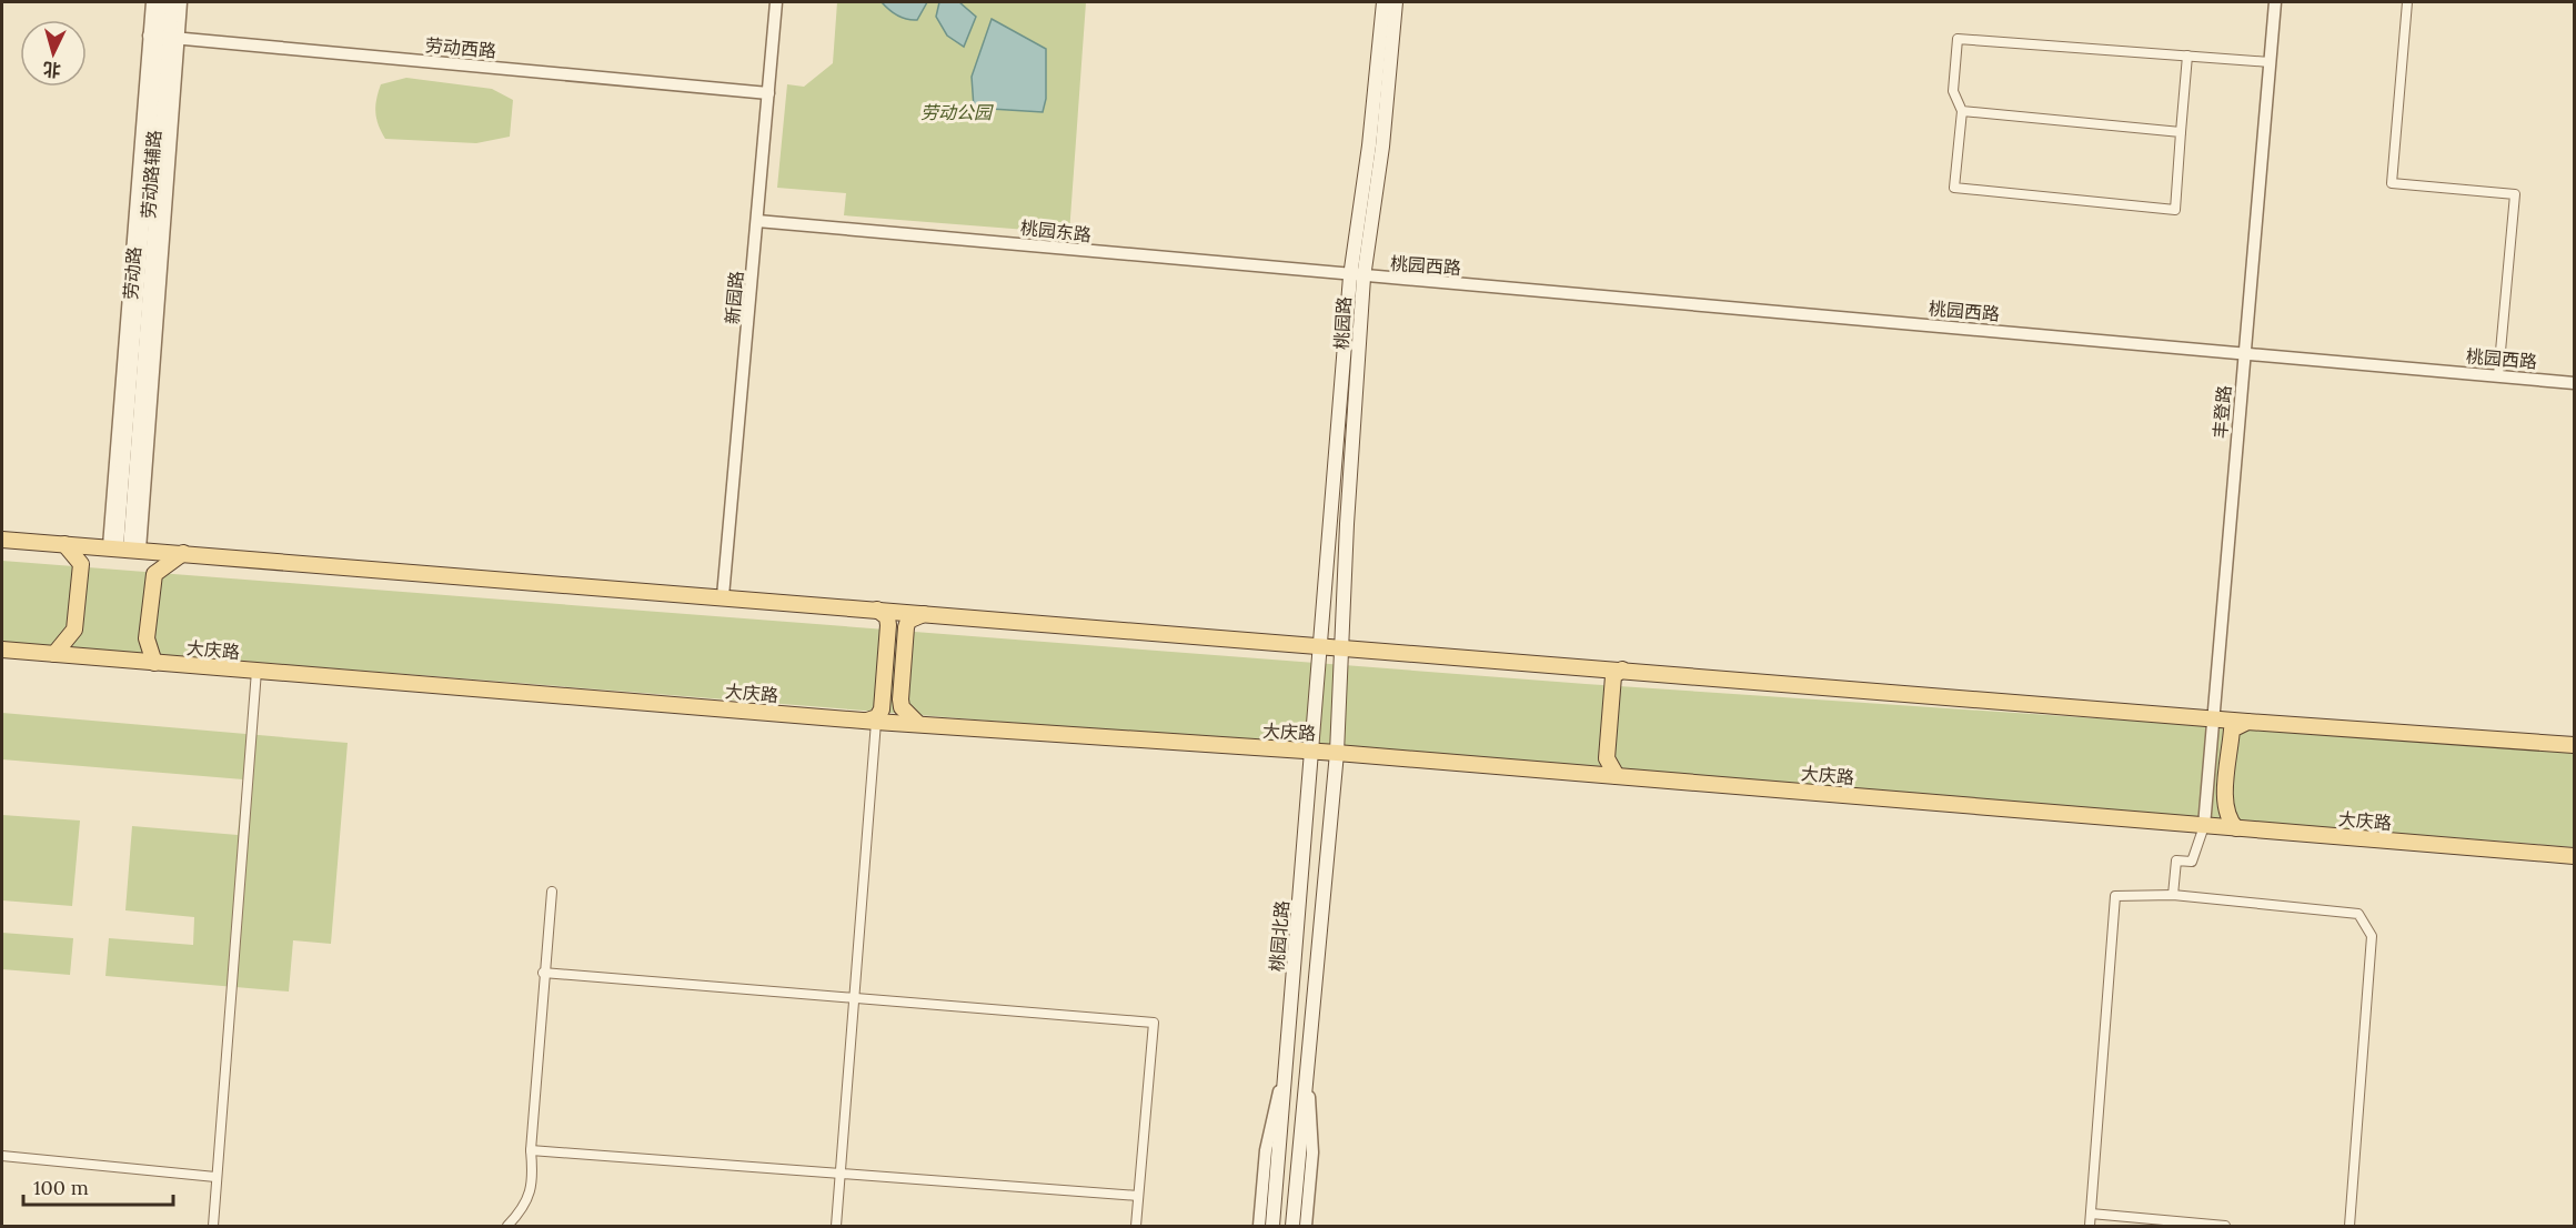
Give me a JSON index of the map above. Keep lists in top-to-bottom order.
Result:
{
  "streets": {
    "main road": [
      "劳动路",
      "桃园路",
      "大庆路",
      "桃园北路"
    ],
    "street": [
      "劳动西路",
      "劳动路辅路",
      "桃园东路",
      "桃园西路",
      "新园路",
      "丰登路"
    ]
  },
  "crossings": [
    ["劳动西路", "劳动路辅路"],
    ["劳动西路", "劳动路"],
    ["劳动西路", "新园路"],
    ["劳动路辅路", "劳动路"],
    ["桃园东路", "桃园西路"],
    ["桃园东路", "新园路"],
    ["桃园东路", "桃园路"],
    ["桃园西路", "桃园路"],
    ["桃园西路", "丰登路"],
    ["桃园路", "桃园北路"],
    ["大庆路", "桃园北路"]
  ],
  "parks": ["劳动公园"],
  "scale_bar": "100 m",
  "north": "bottom"
}
